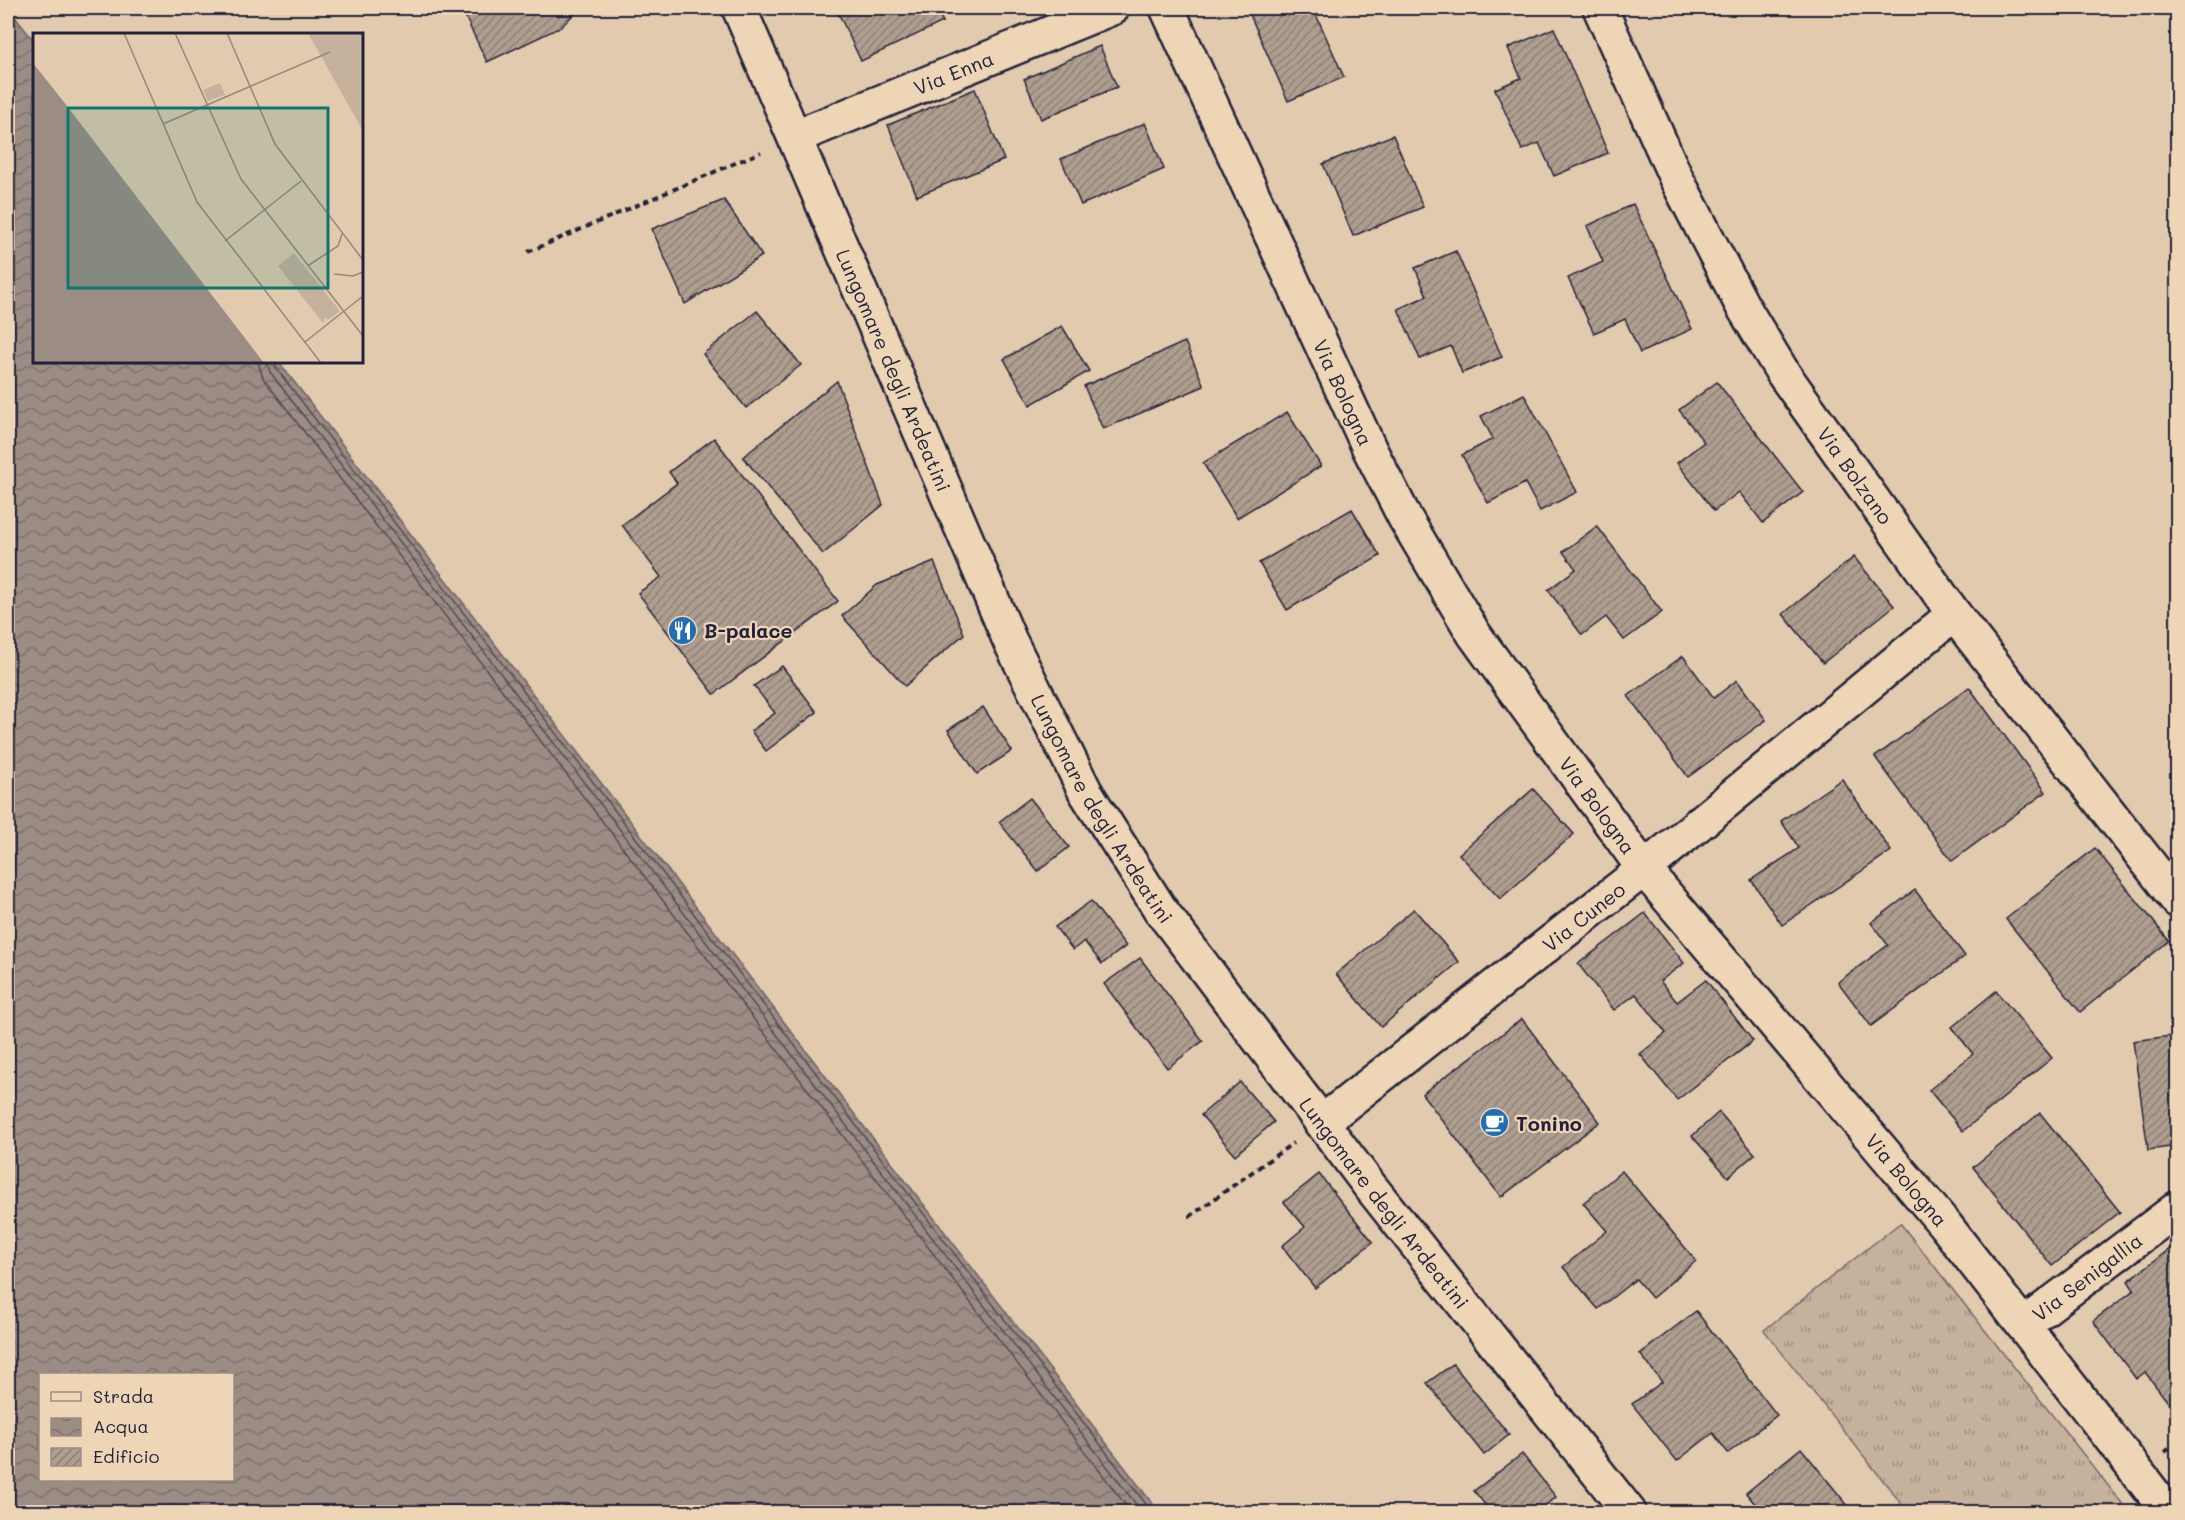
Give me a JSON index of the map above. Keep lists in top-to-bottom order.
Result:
{
  "streets": {
    "street": [
      "Via Enna",
      "Lungomare degli Ardeatini",
      "Via Bologna",
      "Via Bolzano",
      "Via Cuneo",
      "Via Senigallia"
    ]
  },
  "crossings": [
    ["Via Enna", "Lungomare degli Ardeatini"],
    ["Lungomare degli Ardeatini", "Via Cuneo"],
    ["Via Bologna", "Via Cuneo"],
    ["Via Bologna", "Via Senigallia"],
    ["Via Bolzano", "Via Cuneo"]
  ],
  "places": {
    "restaurant": ["B-palace"],
    "cafe": ["Tonino"]
  },
  "legend": ["Strada", "Acqua", "Edificio"]
}
